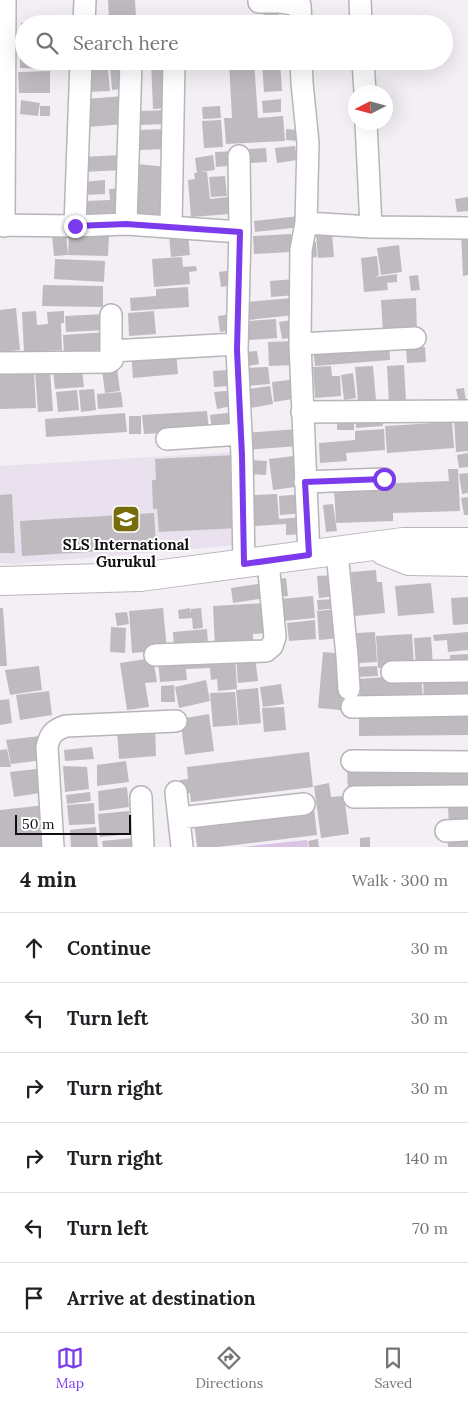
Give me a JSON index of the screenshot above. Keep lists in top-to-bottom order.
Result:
{
  "places": {
    "school or university": ["SLS International Gurukul"]
  },
  "scale_bar": "50 m",
  "north": "left",
  "page": {
    "search": "Search here",
    "scale": "50 m",
    "heading": ["4 min", "Walk · 300 m"],
    "list": [
      ["Continue", "30 m"],
      ["Turn left", "30 m"],
      ["Turn right", "30 m"],
      ["Turn right", "140 m"],
      ["Turn left", "70 m"],
      "Arrive at destination"
    ],
    "nav": ["Map", "Directions", "Saved"]
  }
}
